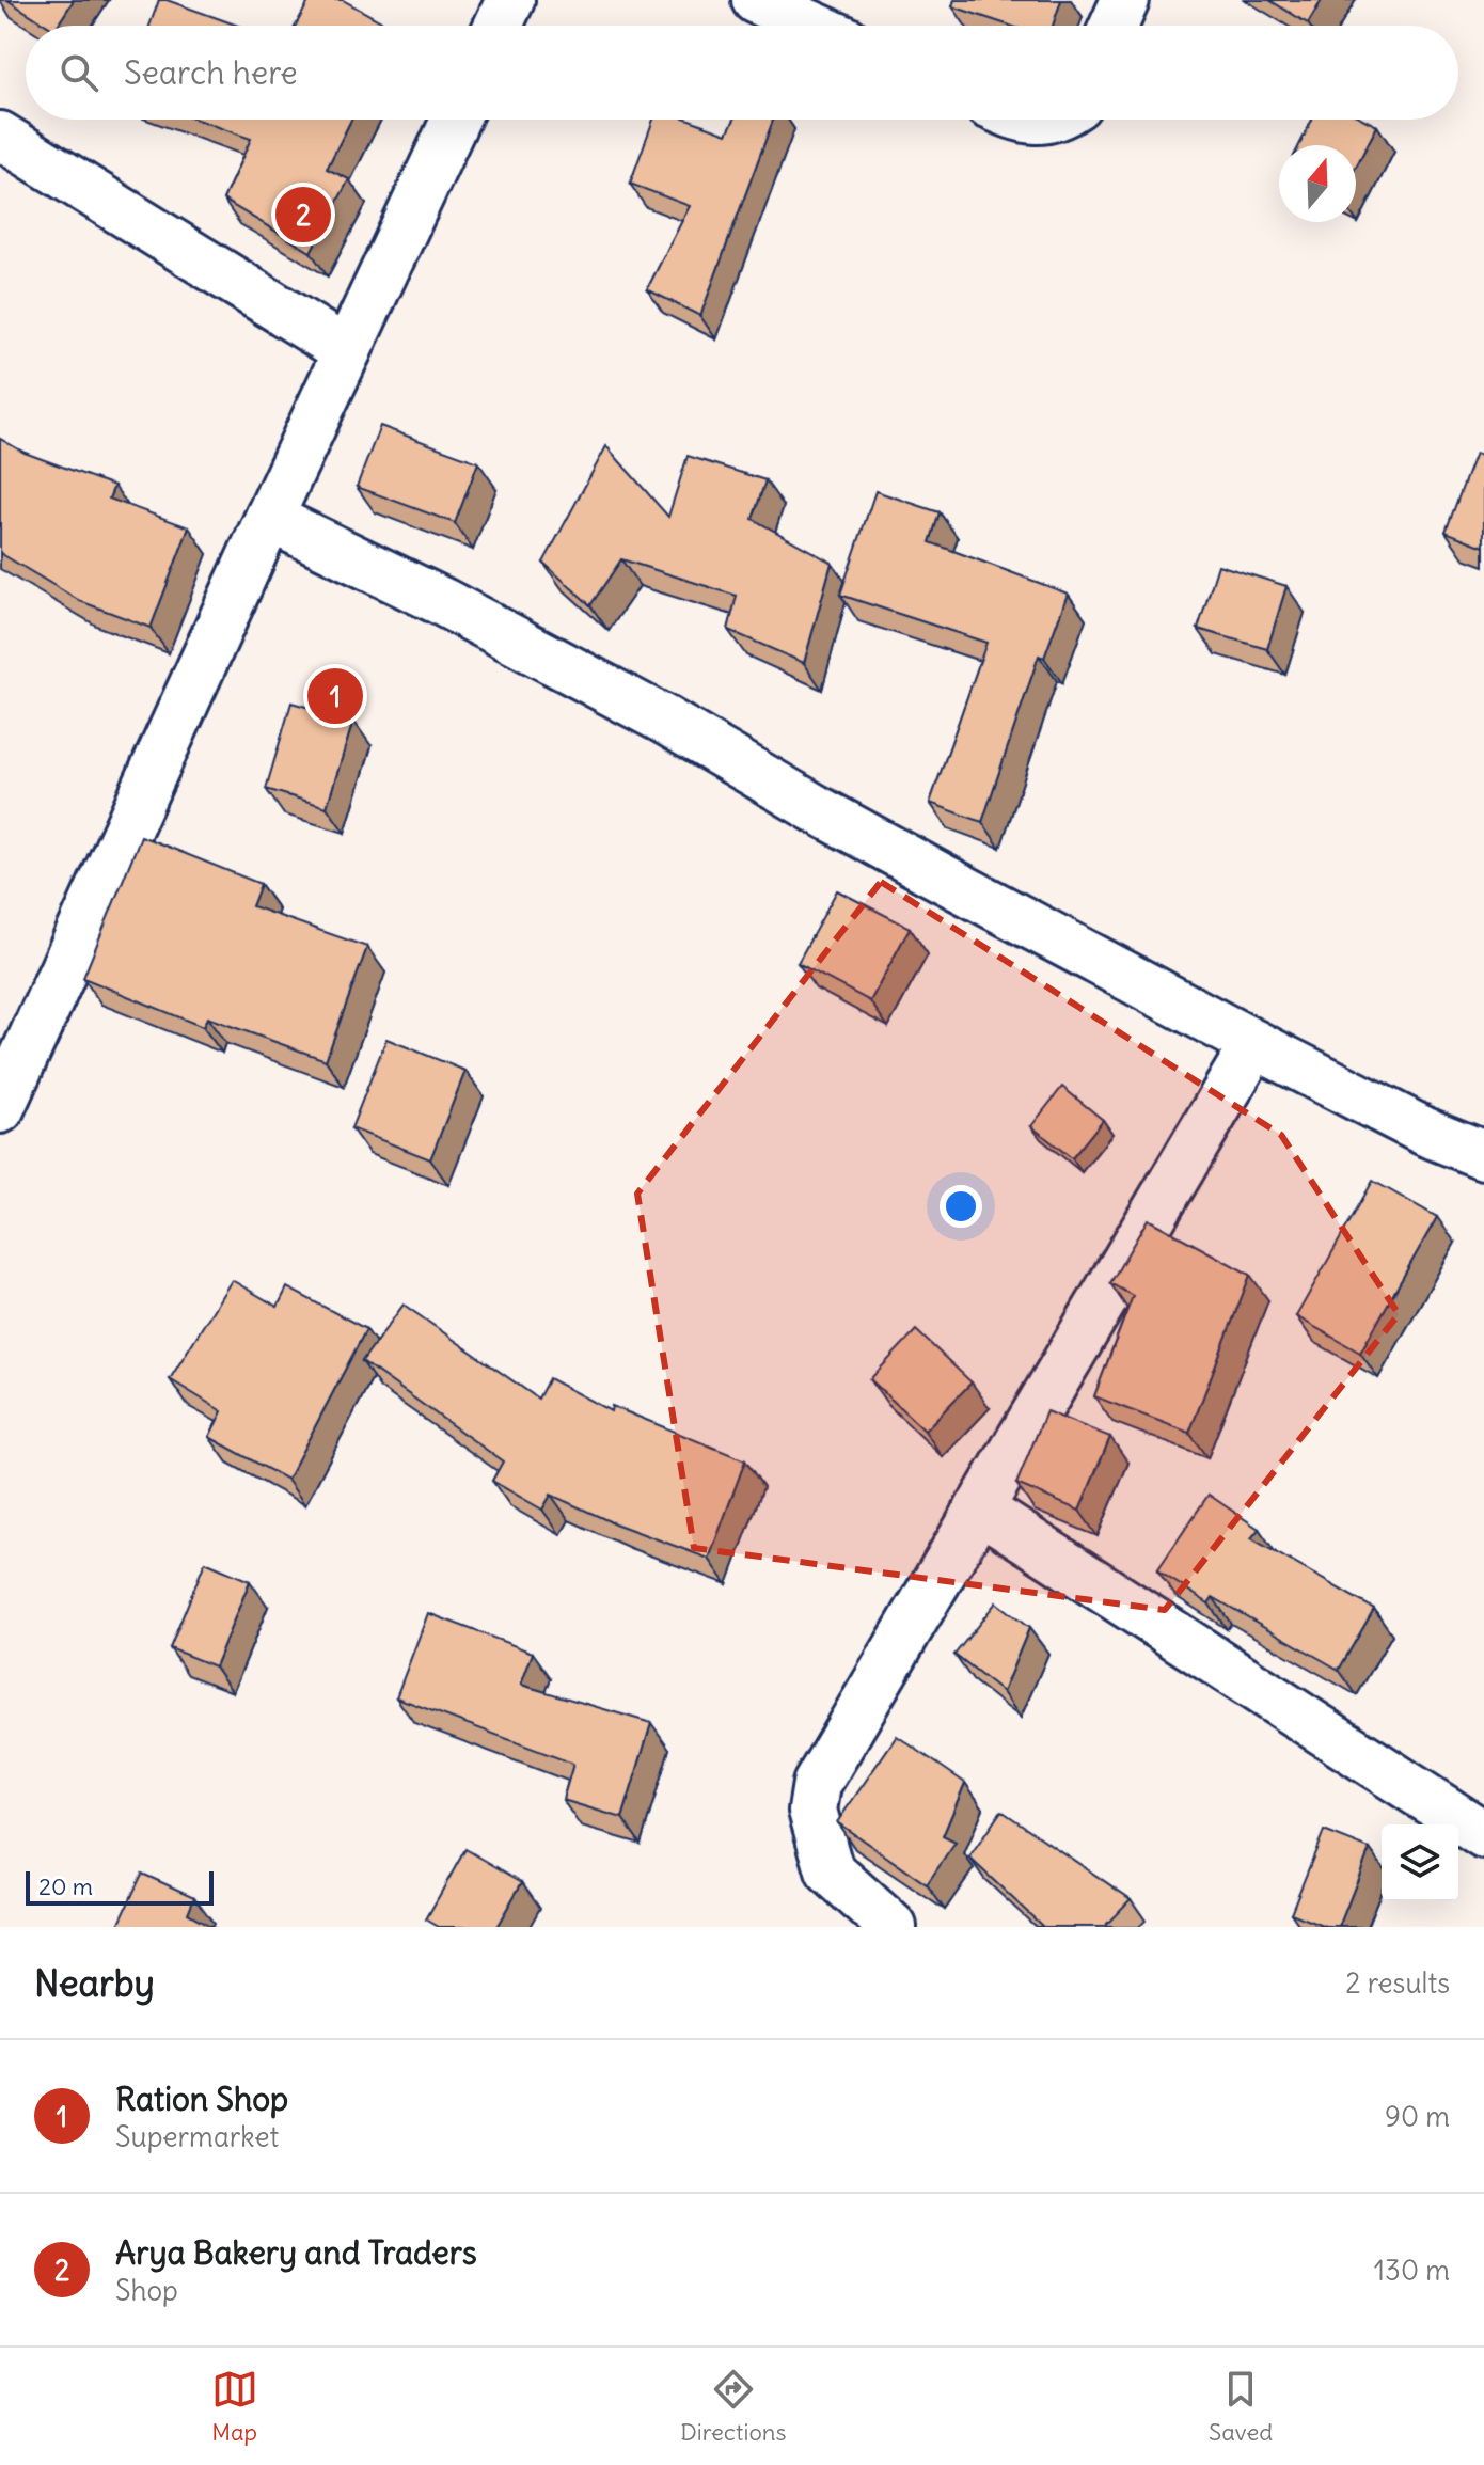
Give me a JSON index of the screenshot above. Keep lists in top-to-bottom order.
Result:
{
  "scale_bar": "20 m",
  "north": "top",
  "page": {
    "search": "Search here",
    "pins": ["2", "1"],
    "scale": "20 m",
    "heading": ["Nearby", "2 results"],
    "list": [
      {
        "mark": "1",
        "name": "Ration Shop",
        "note": "Supermarket",
        "value": "90 m"
      },
      {
        "mark": "2",
        "name": "Arya Bakery and Traders",
        "note": "Shop",
        "value": "130 m"
      }
    ],
    "nav": ["Map", "Directions", "Saved"]
  }
}
